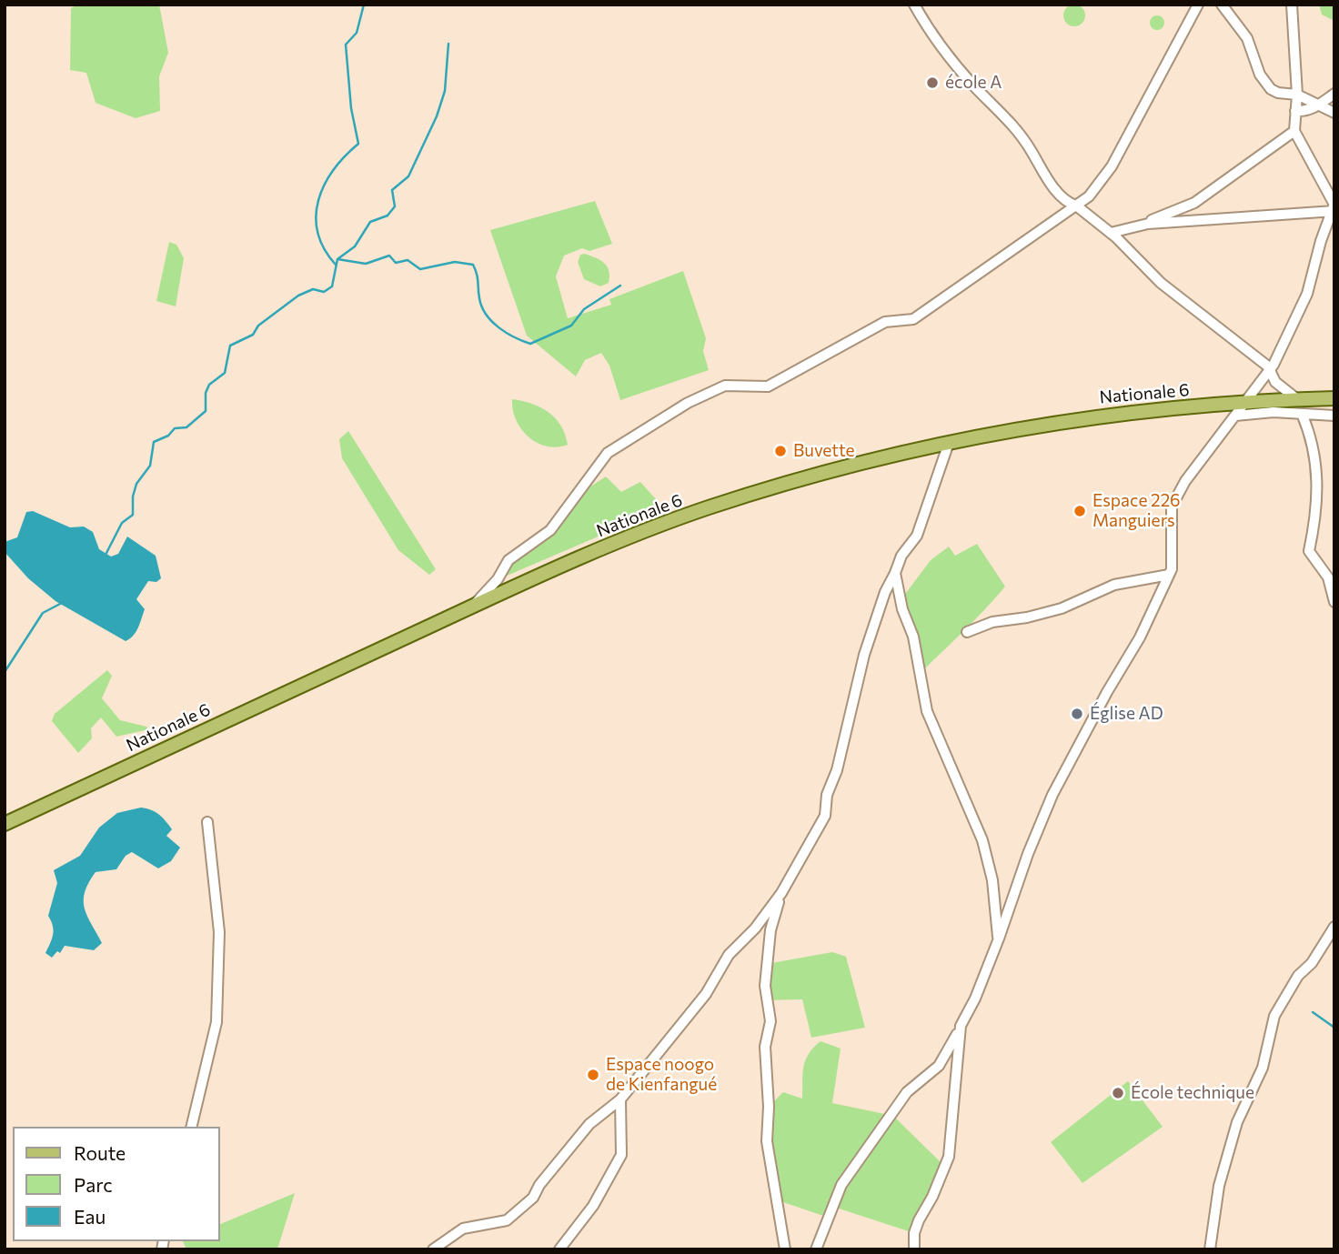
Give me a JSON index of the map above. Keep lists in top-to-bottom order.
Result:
{
  "streets": {
    "main road": ["Nationale 6"]
  },
  "places": [
    "école A",
    "Buvette",
    "Espace 226 Manguiers",
    "Église AD",
    "Espace noogo de Kienfangué",
    "École technique"
  ],
  "legend": ["Route", "Parc", "Eau"]
}
